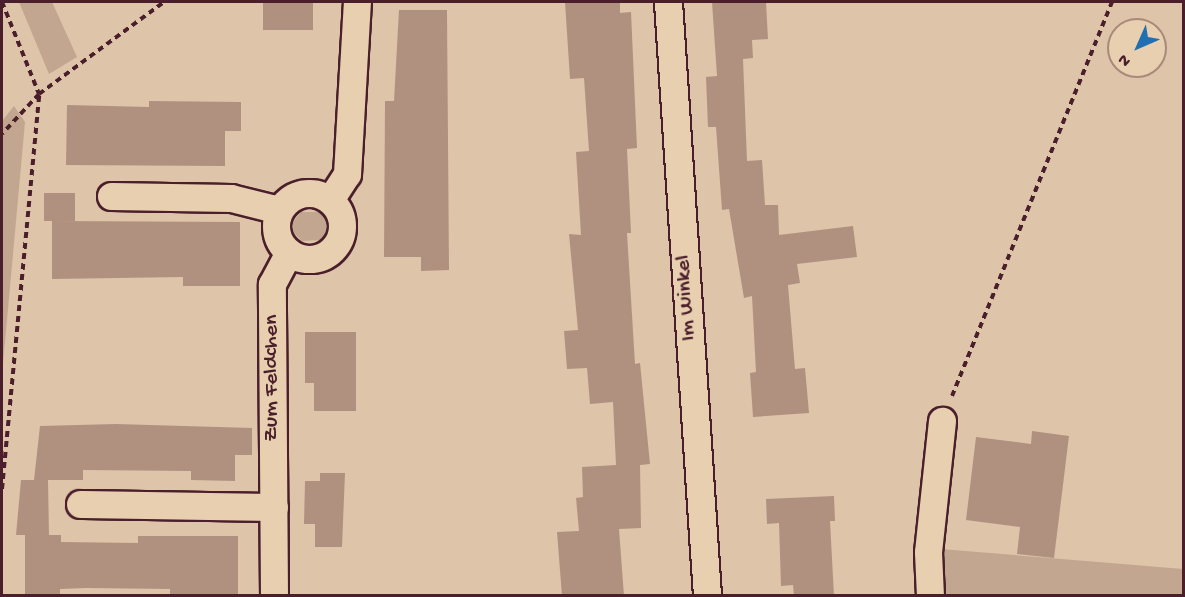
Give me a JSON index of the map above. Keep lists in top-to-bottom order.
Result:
{
  "streets": {
    "street": ["Im Winkel", "Zum Feldchen"]
  },
  "north": "bottom left"
}
